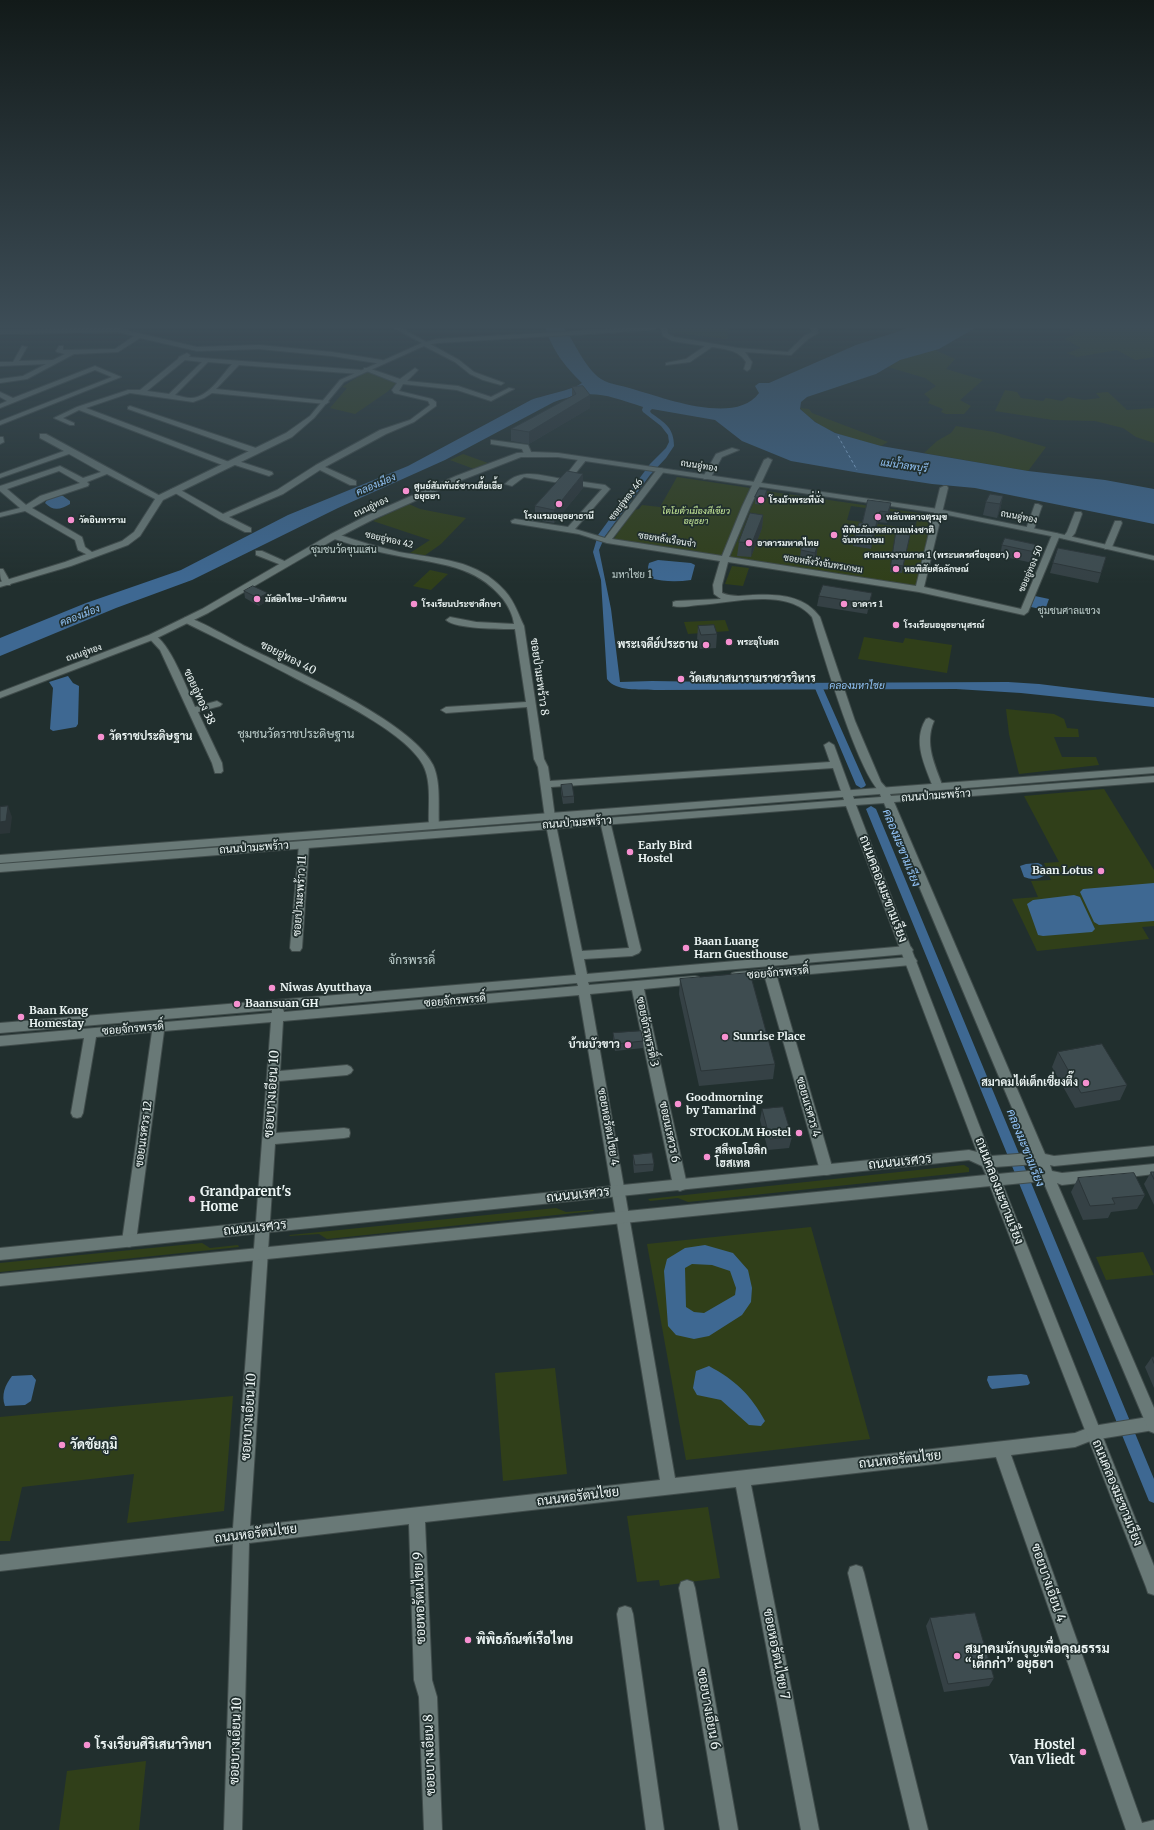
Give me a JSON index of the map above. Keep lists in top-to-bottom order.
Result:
{
  "streets": {
    "street": [
      "ถนนอู่ทอง",
      "ซอยอู่ทอง 46",
      "ซอยอู่ทอง 42",
      "ซอยหลังเรือนจำ",
      "ซอยหลังวังจันทรเกษม",
      "ซอยอู่ทอง 50",
      "ซอยอู่ทอง 40",
      "ซอยป่ามะพร้าว 8",
      "ซอยอู่ทอง 38",
      "ถนนป่ามะพร้าว",
      "ถนนคลองมะขามเรียง",
      "ซอยป่ามะพร้าว 11",
      "ซอยจักรพรรดิ์",
      "ซอยจักรพรรดิ์ 3",
      "ซอยบางเอียน 10",
      "ซอยนเรศวร 4",
      "ซอยหอรัตนไชย 4",
      "ซอยนเรศวร 6",
      "ซอยนเรศวร 12",
      "ถนนนเรศวร",
      "ถนนหอรัตนไชย",
      "ซอยบางเอียน 4",
      "ซอยหอรัตนไชย 9",
      "ซอยหอรัตนไชย 7",
      "ซอยบางเอียน 6",
      "ซอยบางเอียน 8"
    ]
  },
  "crossings": [
    ["ถนนอู่ทอง", "ซอยอู่ทอง 46"],
    ["ถนนอู่ทอง", "ซอยอู่ทอง 42"],
    ["ถนนอู่ทอง", "ซอยอู่ทอง 50"],
    ["ถนนอู่ทอง", "ซอยอู่ทอง 40"],
    ["ถนนอู่ทอง", "ซอยอู่ทอง 38"],
    ["ซอยอู่ทอง 46", "ซอยหลังเรือนจำ"],
    ["ซอยอู่ทอง 42", "ซอยป่ามะพร้าว 8"],
    ["ซอยหลังเรือนจำ", "ซอยหลังวังจันทรเกษม"],
    ["ซอยหลังวังจันทรเกษม", "ซอยอู่ทอง 50"],
    ["ซอยอู่ทอง 40", "ถนนป่ามะพร้าว"],
    ["ซอยป่ามะพร้าว 8", "ถนนป่ามะพร้าว"],
    ["ซอยป่ามะพร้าว 8", "ซอยหอรัตนไชย 4"],
    ["ถนนป่ามะพร้าว", "ถนนคลองมะขามเรียง"],
    ["ถนนป่ามะพร้าว", "ซอยป่ามะพร้าว 11"],
    ["ถนนป่ามะพร้าว", "ซอยหอรัตนไชย 4"],
    ["ถนนคลองมะขามเรียง", "ซอยจักรพรรดิ์"],
    ["ถนนคลองมะขามเรียง", "ถนนนเรศวร"],
    ["ถนนคลองมะขามเรียง", "ถนนหอรัตนไชย"],
    ["ซอยจักรพรรดิ์", "ซอยจักรพรรดิ์ 3"],
    ["ซอยจักรพรรดิ์", "ซอยบางเอียน 10"],
    ["ซอยจักรพรรดิ์", "ซอยนเรศวร 4"],
    ["ซอยจักรพรรดิ์", "ซอยหอรัตนไชย 4"],
    ["ซอยจักรพรรดิ์", "ซอยนเรศวร 12"],
    ["ซอยจักรพรรดิ์ 3", "ซอยนเรศวร 6"],
    ["ซอยบางเอียน 10", "ถนนนเรศวร"],
    ["ซอยบางเอียน 10", "ถนนหอรัตนไชย"],
    ["ซอยนเรศวร 4", "ถนนนเรศวร"],
    ["ซอยหอรัตนไชย 4", "ถนนนเรศวร"],
    ["ซอยหอรัตนไชย 4", "ถนนหอรัตนไชย"],
    ["ซอยนเรศวร 6", "ถนนนเรศวร"],
    ["ซอยนเรศวร 12", "ถนนนเรศวร"],
    ["ถนนหอรัตนไชย", "ซอยบางเอียน 4"],
    ["ถนนหอรัตนไชย", "ซอยหอรัตนไชย 9"],
    ["ถนนหอรัตนไชย", "ซอยหอรัตนไชย 7"],
    ["ซอยหอรัตนไชย 9", "ซอยบางเอียน 8"]
  ],
  "districts": [
    "ชุมชนวัดขุนแสน",
    "มหาไชย 1",
    "ชุมชนศาลแขวง",
    "ชุมชนวัดราชประดิษฐาน",
    "จักรพรรดิ์"
  ],
  "water": [
    "แม่น้ำลพบุรี",
    "คลองเมือง",
    "คลองมหาไชย",
    "คลองมะขามเรียง"
  ],
  "parks": ["โตโยต้าเมืองสีเขียว อยุธยา"],
  "places": [
    "ศูนย์สัมพันธ์ชาวเตี้ยเอี้ย อยุธยา",
    "โรงม้าพระที่นั่ง",
    "โรงแรมอยุธยาธานี",
    "พลับพลาจตุรมุข",
    "วัดอินทาราม",
    "พิพิธภัณฑสถานแห่งชาติ จันทรเกษม",
    "อาคารมหาดไทย",
    "ศาลแรงงานภาค 1 (พระนครศรีอยุธยา)",
    "หอพิสัยศัลลักษณ์",
    "มัสยิดไทย–ปากิสตาน",
    "โรงเรียนประชาศึกษา",
    "อาคาร 1",
    "โรงเรียนอยุธยานุสรณ์",
    "พระอุโบสถ",
    "พระเจดีย์ประธาน",
    "วัดเสนาสนารามราชวรวิหาร",
    "วัดราชประดิษฐาน",
    "Early Bird Hostel",
    "Baan Lotus",
    "Baan Luang Harn Guesthouse",
    "Niwas Ayutthaya",
    "Baansuan GH",
    "Baan Kong Homestay",
    "Sunrise Place",
    "บ้านบัวขาว",
    "สมาคมไต่เต็กเซี่ยงตึ๊ง",
    "Goodmorning by Tamarind",
    "STOCKOLM Hostel",
    "สลีพอโฮลิก โฮสเทล",
    "Grandparent's Home",
    "วัดชัยภูมิ",
    "พิพิธภัณฑ์เรือไทย",
    "สมาคมนักบุญเพื่อคุณธรรม “เต็กก่า” อยุธยา",
    "โรงเรียนศิริเสนาวิทยา",
    "Hostel Van Vliedt"
  ]
}
